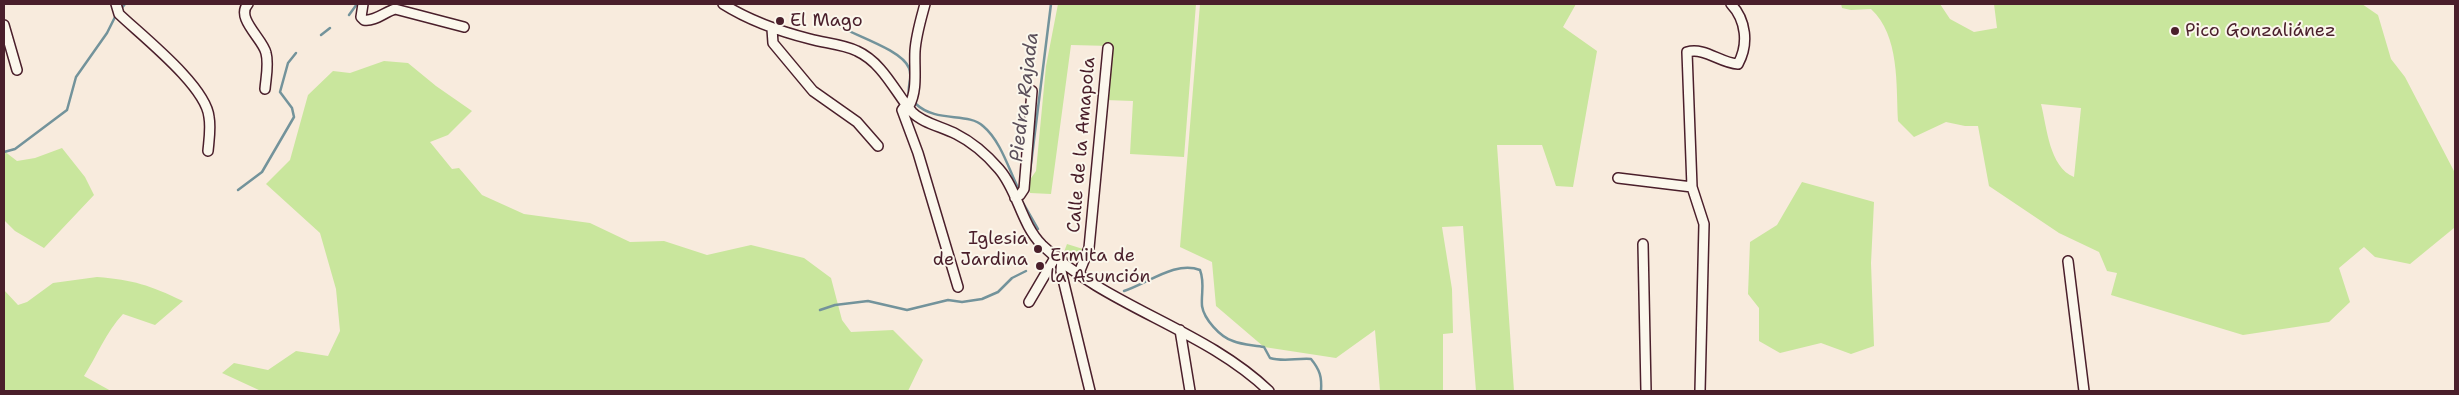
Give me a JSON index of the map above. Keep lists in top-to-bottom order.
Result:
{
  "streets": {
    "street": ["Calle de la Amapola"]
  },
  "water": ["Piedra Rajada"],
  "places": [
    "El Mago",
    "Pico Gonzaliánez",
    "Iglesia de Jardina",
    "Ermita de la Asunción"
  ]
}
